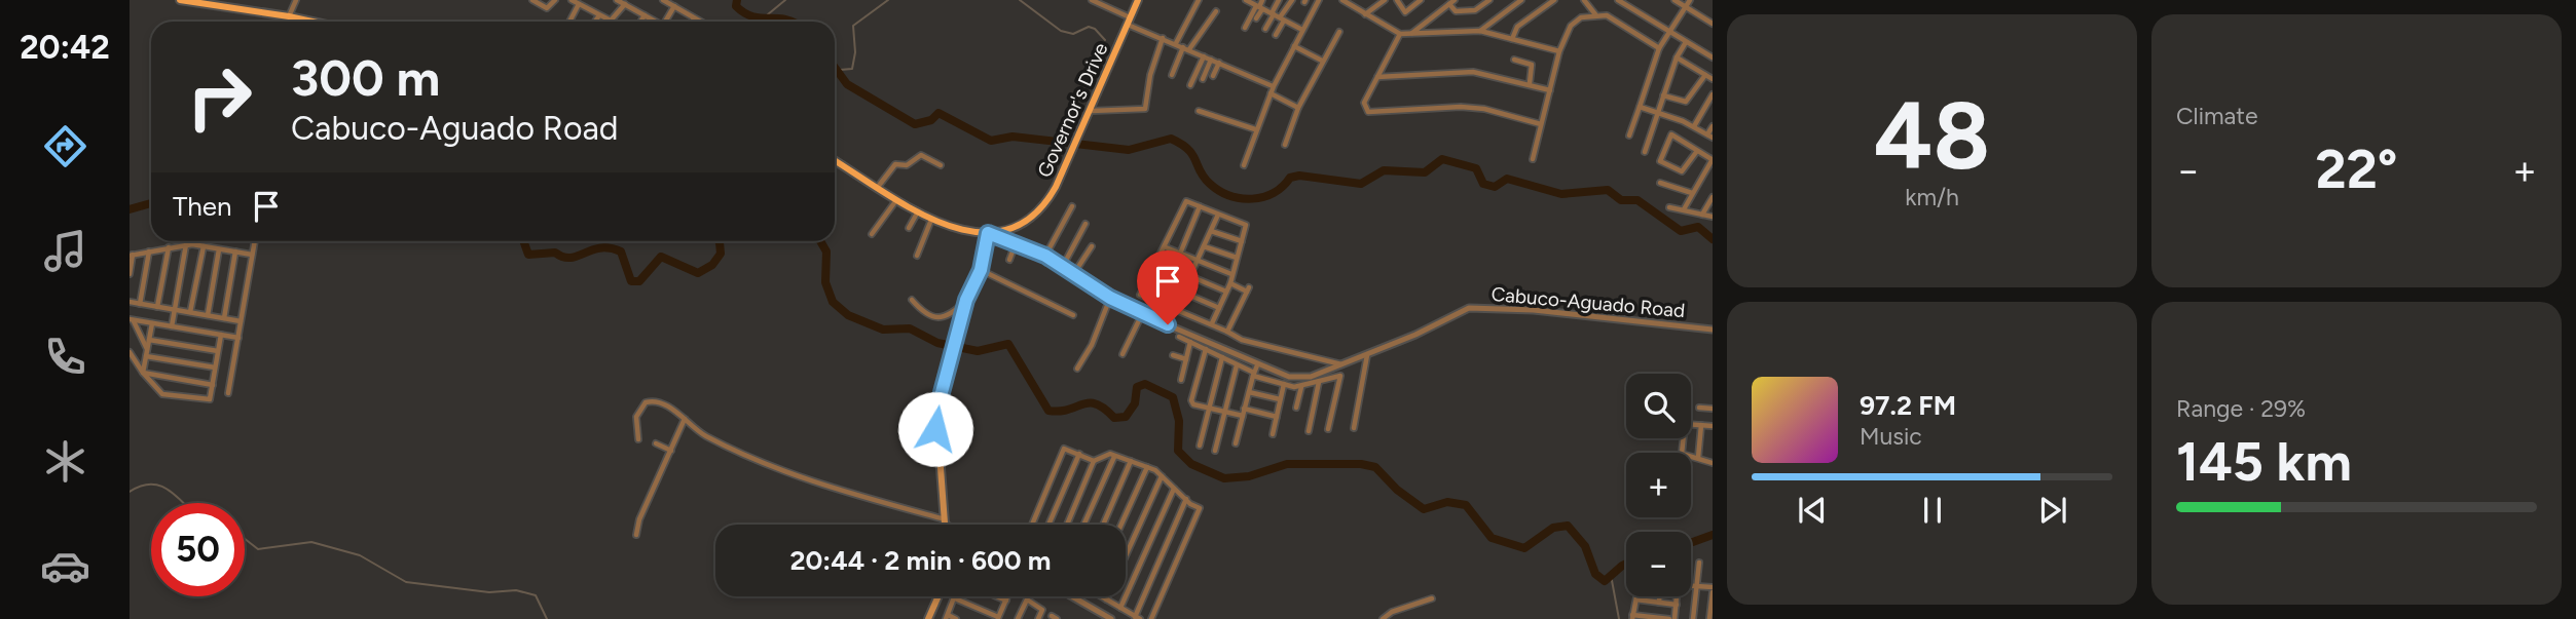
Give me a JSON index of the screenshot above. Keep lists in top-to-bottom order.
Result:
{
  "streets": {
    "main road": ["Governor's Drive"],
    "street": ["Cabuco-Aguado Road"]
  },
  "crossings": [
    ["Governor's Drive", "Cabuco-Aguado Road"]
  ],
  "page": {
    "tabs": "20:42",
    "tile": [
      ["48", "km/h"],
      "Climate",
      ["Range · 29%", "145 km"]
    ],
    "turn": ["300 m", "Cabuco-Aguado Road"],
    "heat": ["−", "22°", "+"],
    "then": "Then",
    "map_buttons": ["+", "−"],
    "song": ["97.2 FM", "Music"],
    "limit": "50",
    "trip": "20:44 · 2 min · 600 m"
  }
}
